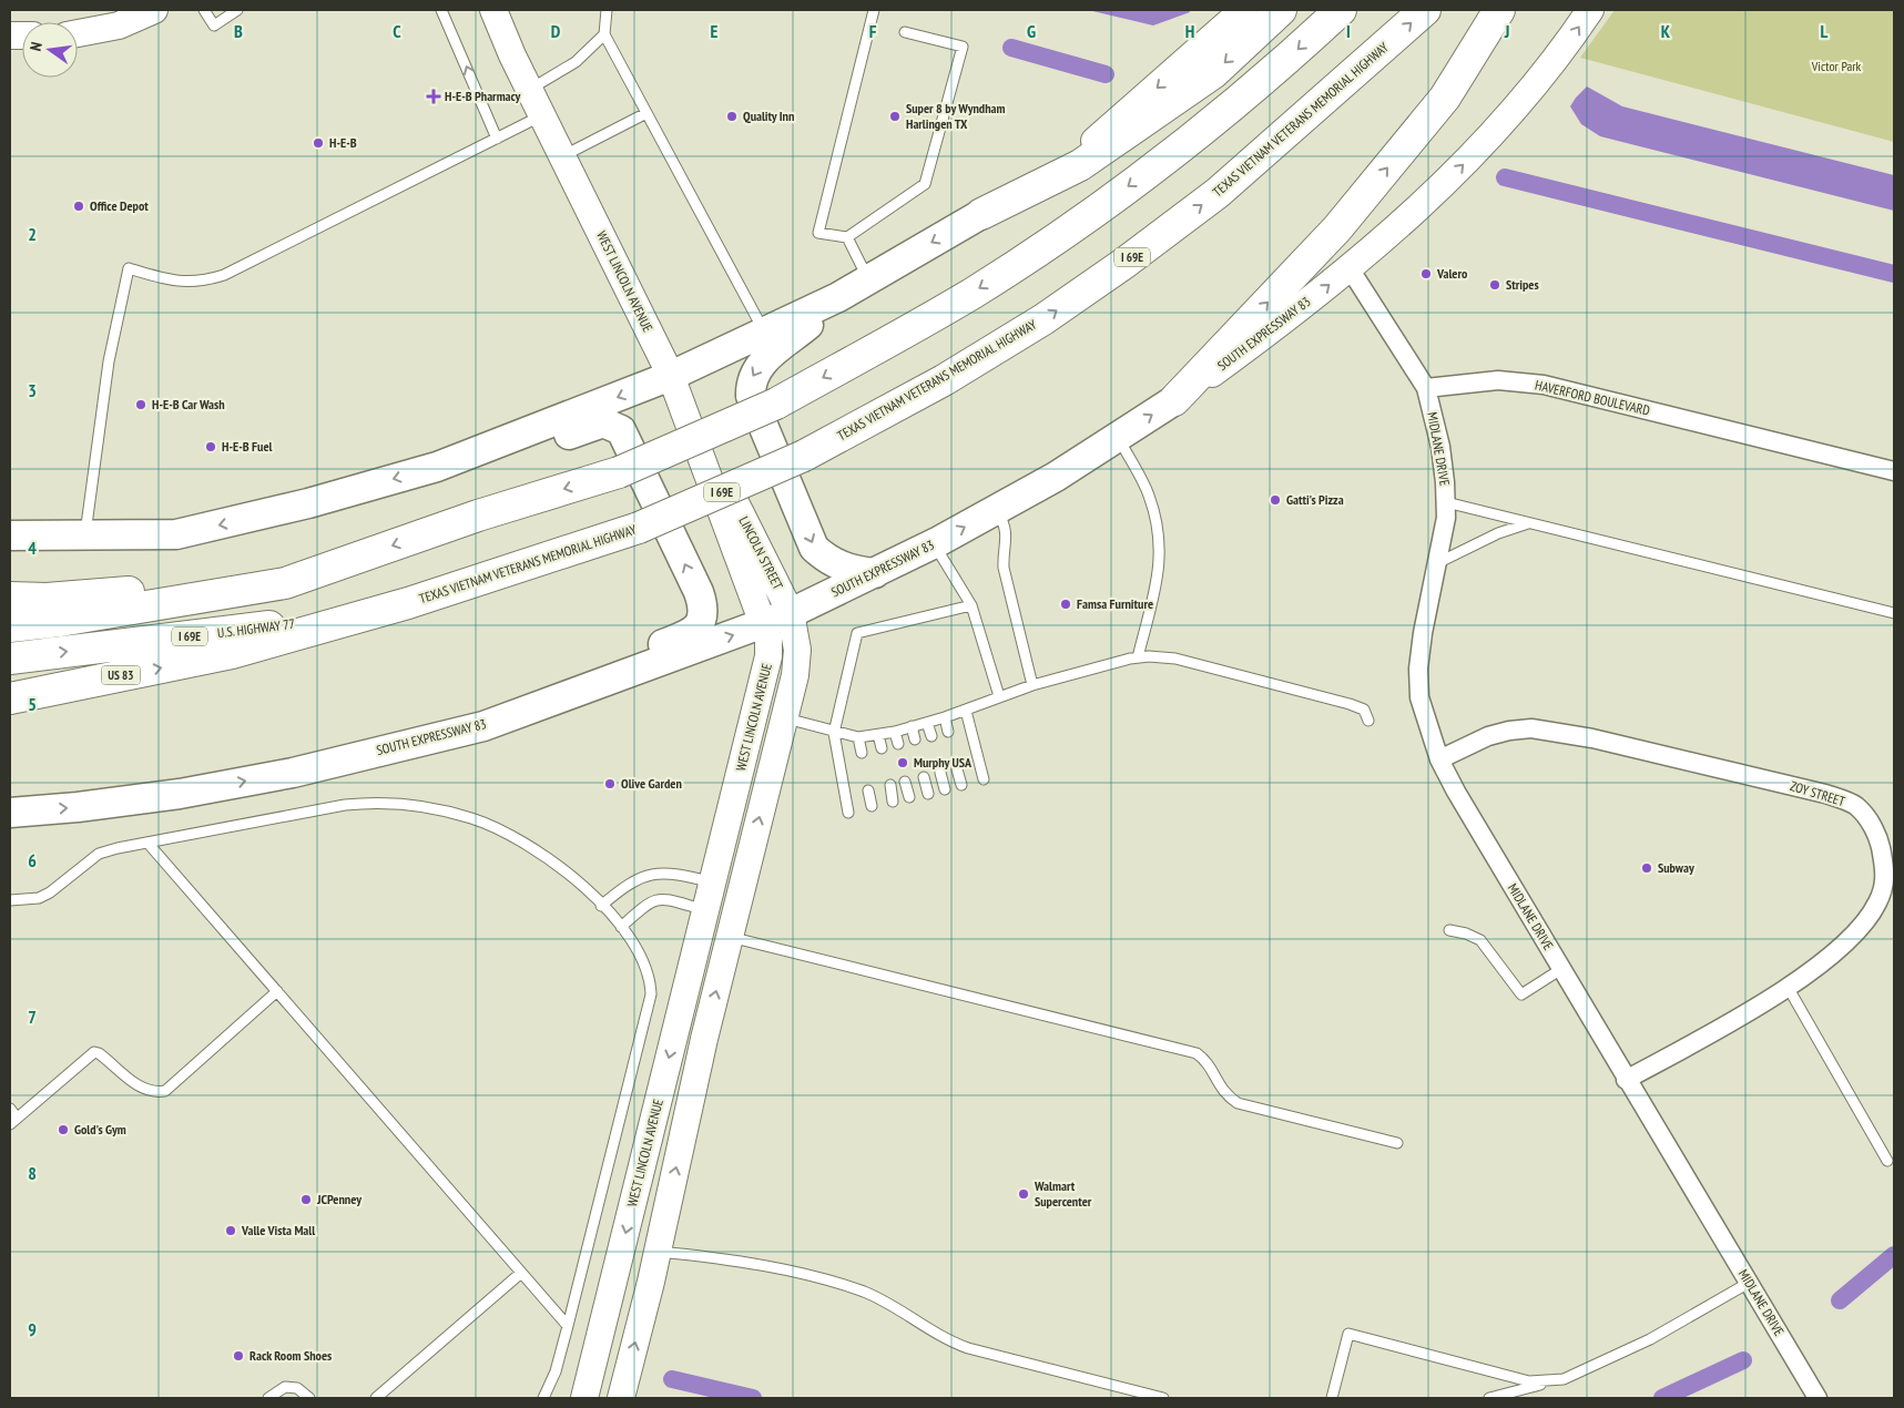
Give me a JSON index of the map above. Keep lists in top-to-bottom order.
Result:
{
  "streets": {
    "highway": [
      "TEXAS VIETNAM VETERANS MEMORIAL HIGHWAY",
      "I 69E",
      "U.S. HIGHWAY 77",
      "US 83"
    ],
    "main road": ["SOUTH EXPRESSWAY 83"],
    "street": [
      "WEST LINCOLN AVENUE",
      "HAVERFORD BOULEVARD",
      "MIDLANE DRIVE",
      "LINCOLN STREET",
      "ZOY STREET"
    ]
  },
  "crossings": [
    ["TEXAS VIETNAM VETERANS MEMORIAL HIGHWAY", "U.S. HIGHWAY 77"],
    ["TEXAS VIETNAM VETERANS MEMORIAL HIGHWAY", "US 83"],
    ["WEST LINCOLN AVENUE", "SOUTH EXPRESSWAY 83"],
    ["WEST LINCOLN AVENUE", "LINCOLN STREET"],
    ["SOUTH EXPRESSWAY 83", "LINCOLN STREET"],
    ["HAVERFORD BOULEVARD", "MIDLANE DRIVE"],
    ["MIDLANE DRIVE", "ZOY STREET"],
    ["U.S. HIGHWAY 77", "US 83"]
  ],
  "one_way": ["SOUTH EXPRESSWAY 83"],
  "parks": ["Victor Park"],
  "places": {
    "health": ["H-E-B Pharmacy"],
    "other": [
      "Quality Inn",
      "Super 8 by Wyndham Harlingen TX",
      "H-E-B",
      "Office Depot",
      "Valero",
      "Stripes",
      "H-E-B Car Wash",
      "H-E-B Fuel",
      "Gatti's Pizza",
      "Famsa Furniture",
      "Murphy USA",
      "Olive Garden",
      "Subway",
      "Gold's Gym",
      "Walmart Supercenter",
      "JCPenney",
      "Valle Vista Mall",
      "Rack Room Shoes"
    ]
  },
  "north": "left",
  "grid": {
    "columns": [
      "B",
      "C",
      "D",
      "E",
      "F",
      "G",
      "H",
      "I",
      "J",
      "K",
      "L"
    ],
    "rows": [
      "2",
      "3",
      "4",
      "5",
      "6",
      "7",
      "8",
      "9"
    ]
  }
}
